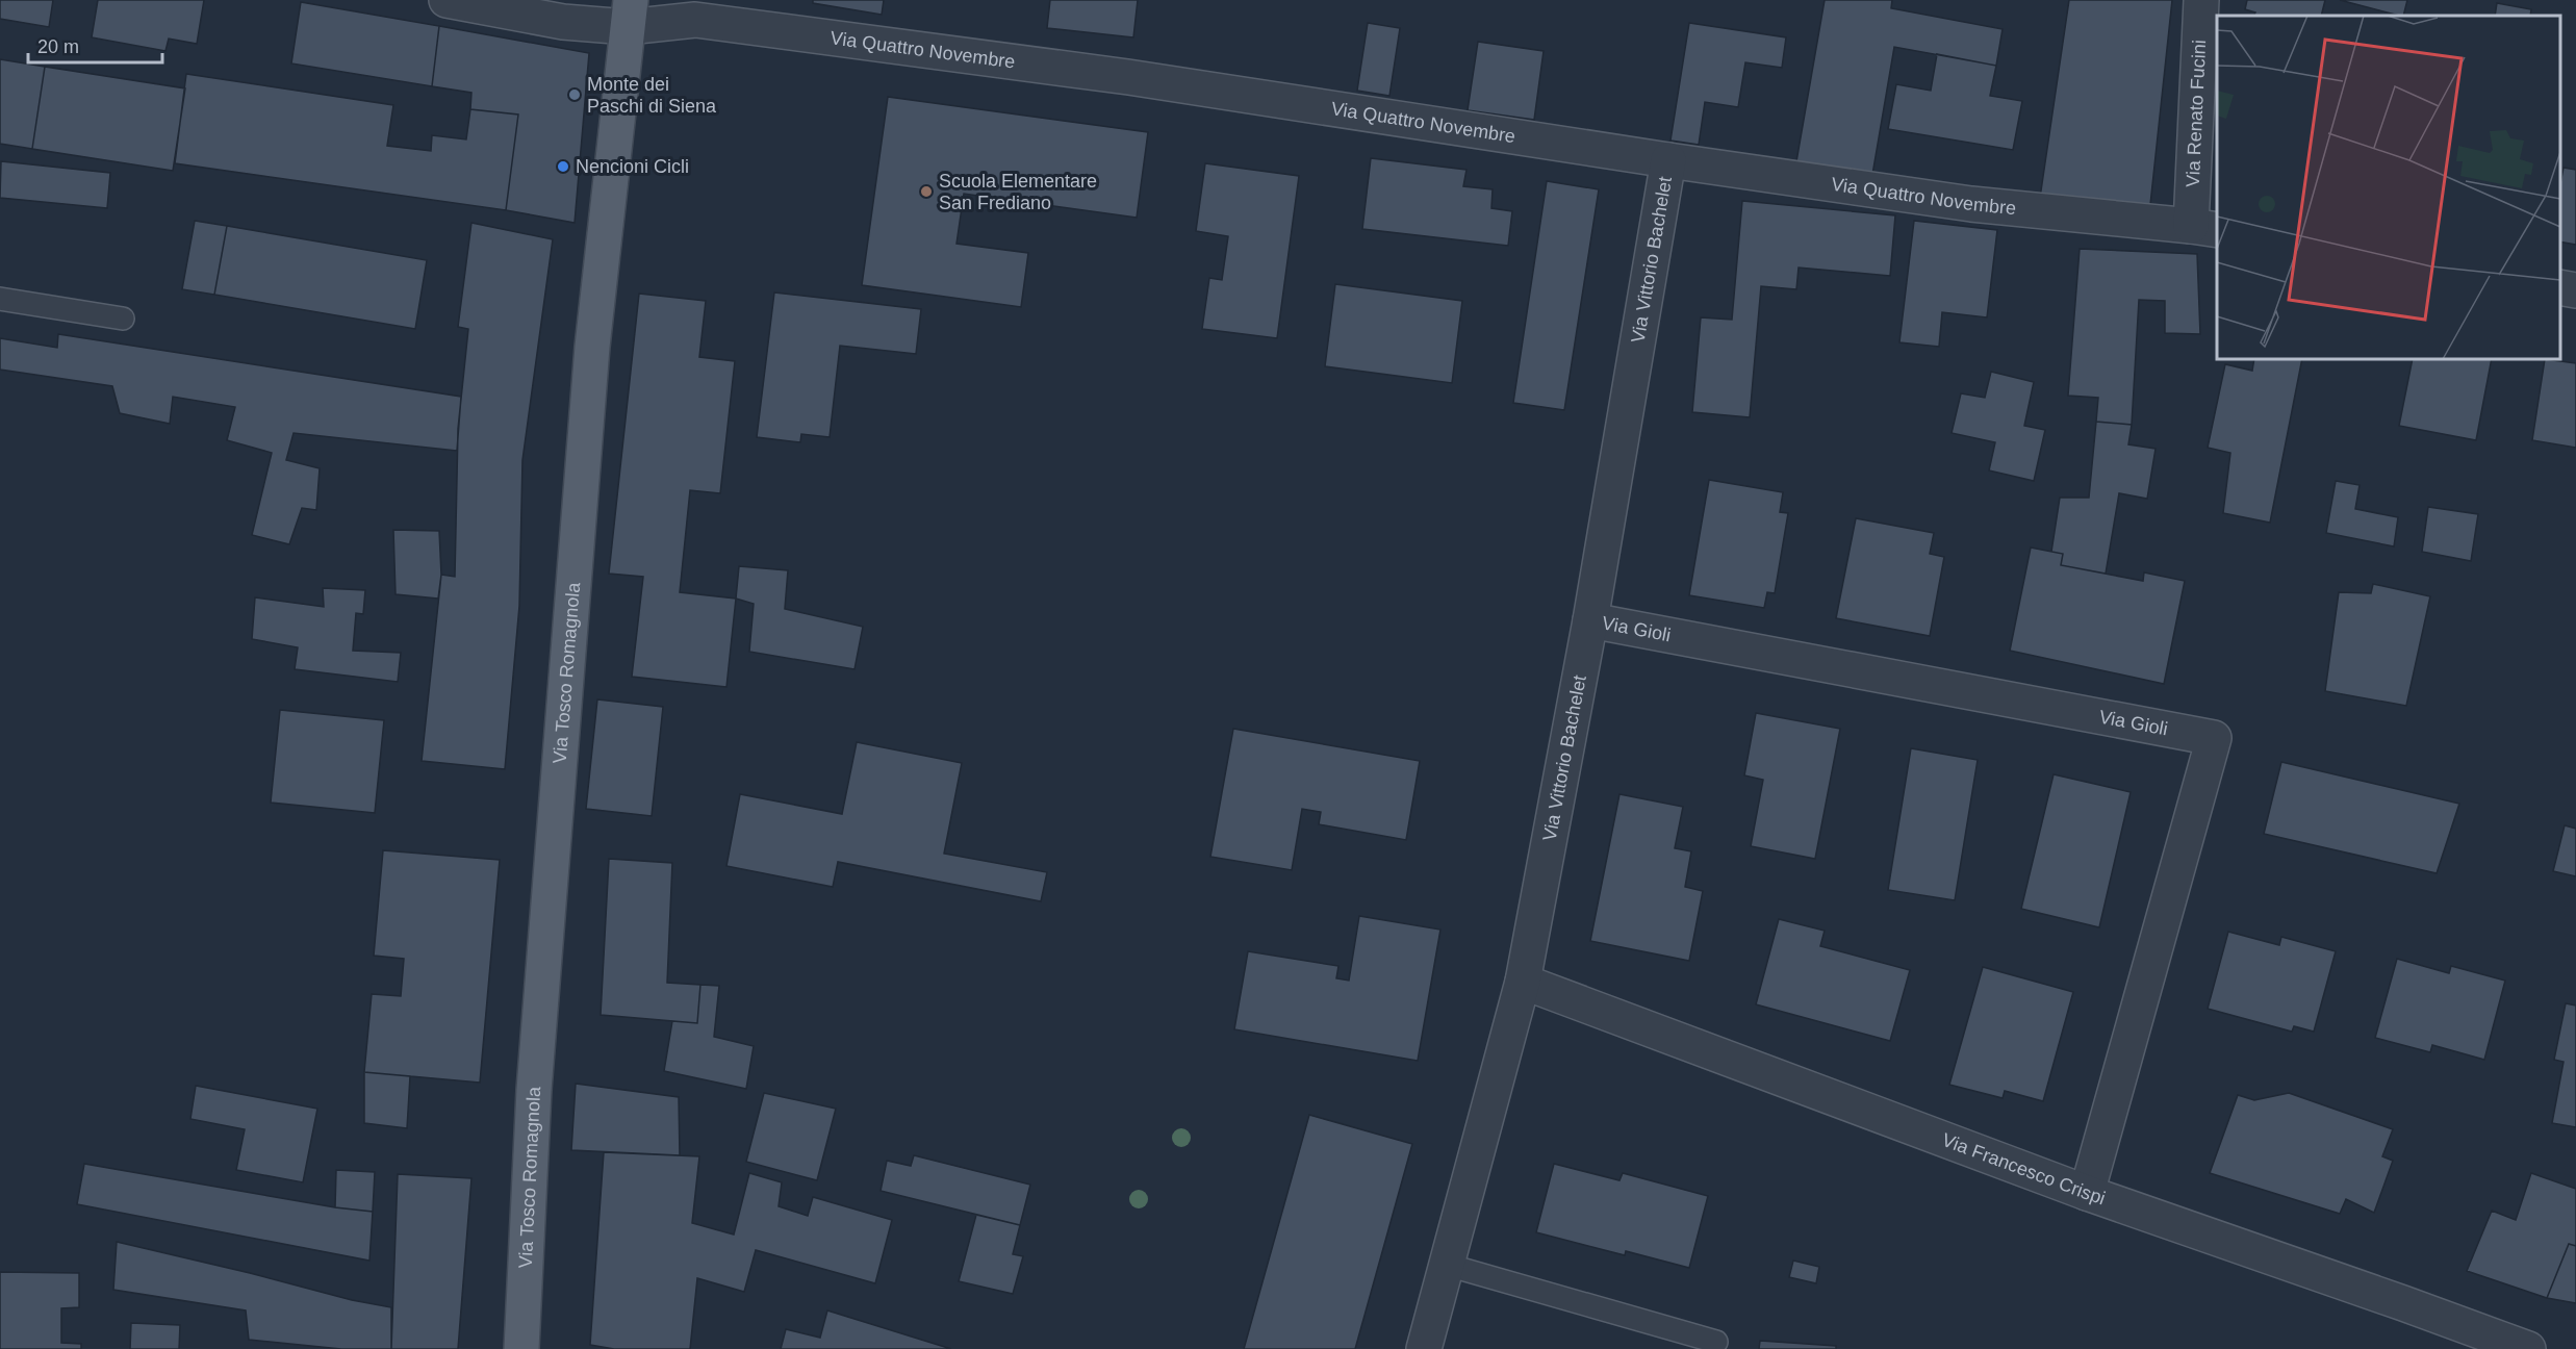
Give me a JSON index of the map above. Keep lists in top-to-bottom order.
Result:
{
  "streets": {
    "main road": ["Via Tosco Romagnola"],
    "street": [
      "Via Quattro Novembre",
      "Via Renato Fucini",
      "Via Vittorio Bachelet",
      "Via Gioli",
      "Via Francesco Crispi"
    ]
  },
  "crossings": [
    ["Via Quattro Novembre", "Via Renato Fucini"],
    ["Via Quattro Novembre", "Via Vittorio Bachelet"],
    ["Via Quattro Novembre", "Via Tosco Romagnola"],
    ["Via Vittorio Bachelet", "Via Gioli"],
    ["Via Vittorio Bachelet", "Via Francesco Crispi"],
    ["Via Gioli", "Via Francesco Crispi"]
  ],
  "places": ["Monte dei Paschi di Siena", "Nencioni Cicli", "Scuola Elementare San Frediano"],
  "scale_bar": "20 m"
}
